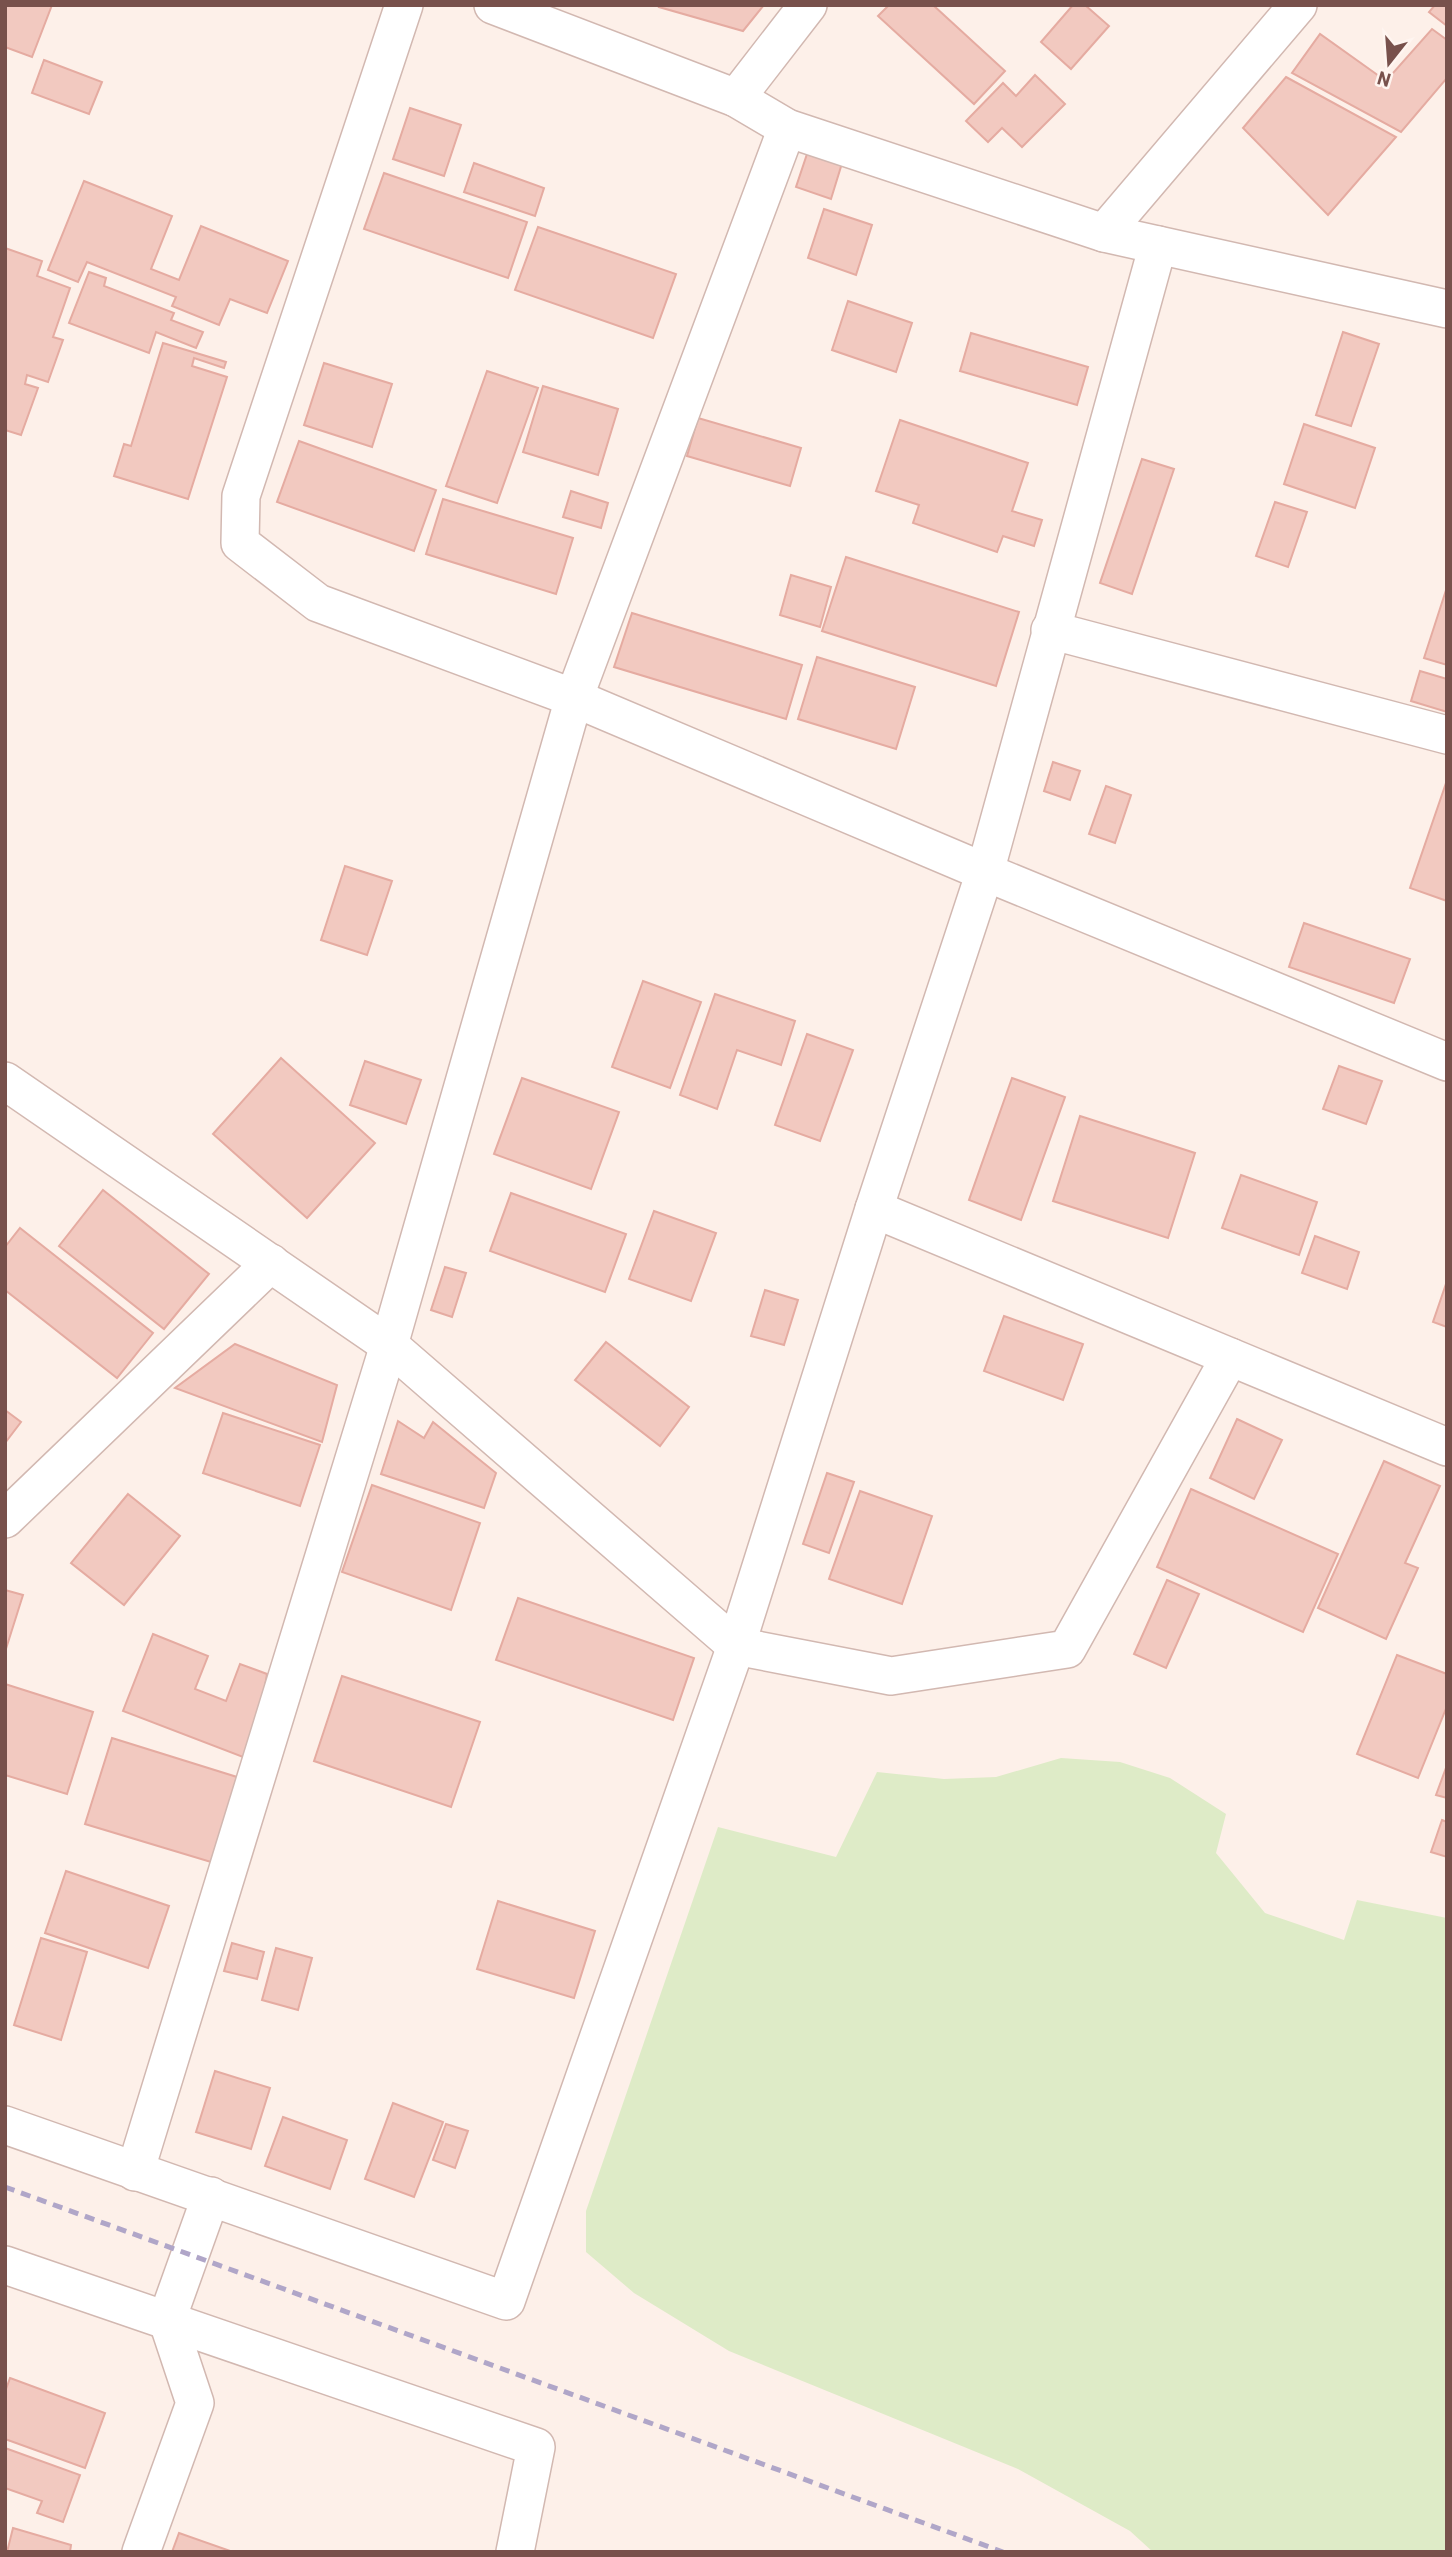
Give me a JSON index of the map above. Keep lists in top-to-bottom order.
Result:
{
  "north": "bottom"
}
